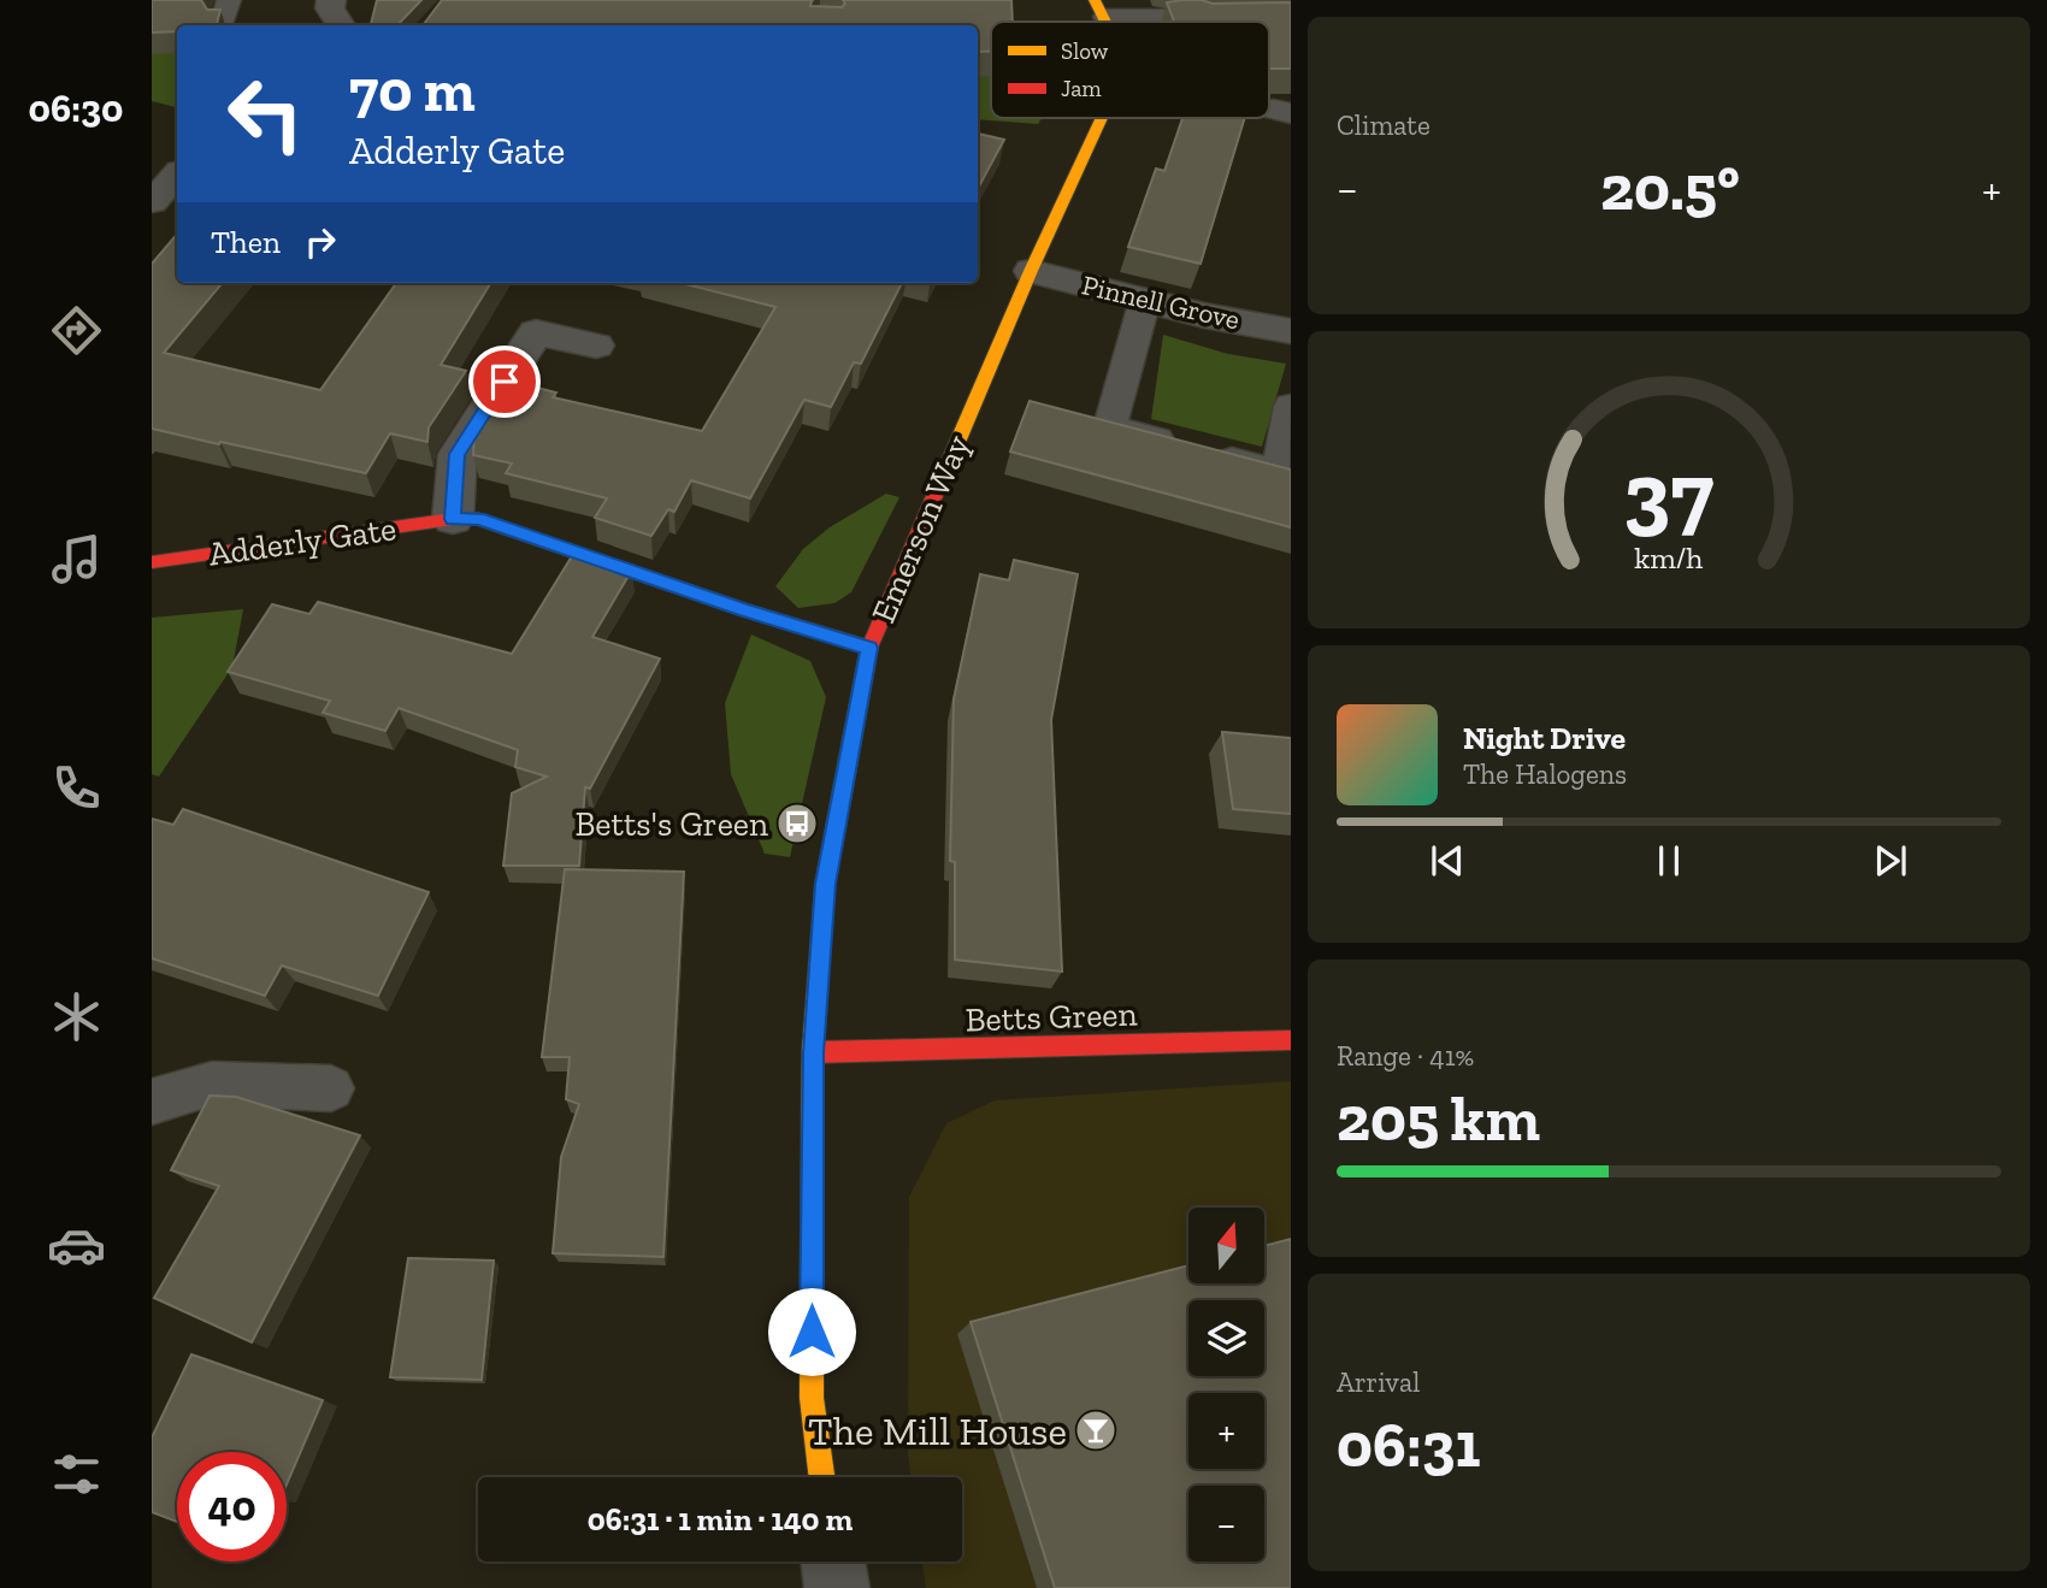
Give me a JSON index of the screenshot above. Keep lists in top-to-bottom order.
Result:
{
  "streets": {
    "street": [
      "Pinnell Grove",
      "Emerson Way",
      "Adderly Gate",
      "Betts Green"
    ]
  },
  "crossings": [
    ["Pinnell Grove", "Emerson Way"],
    ["Emerson Way", "Adderly Gate"],
    ["Emerson Way", "Betts Green"]
  ],
  "places": {
    "bus stop": ["Betts's Green"],
    "bar": ["The Mill House"]
  },
  "legend": ["Slow", "Jam"],
  "north": "top",
  "page": {
    "tabs": "06:30",
    "tile": [
      "Climate",
      ["Range · 41%", "205 km"],
      ["Arrival", "06:31"]
    ],
    "turn": ["70 m", "Adderly Gate"],
    "heat": ["−", "20.5°", "+"],
    "then": "Then",
    "song": ["Night Drive", "The Halogens"],
    "map_buttons": ["+", "−"],
    "limit": "40",
    "trip": "06:31 · 1 min · 140 m",
    "gauge": ["37", "km/h"]
  }
}
